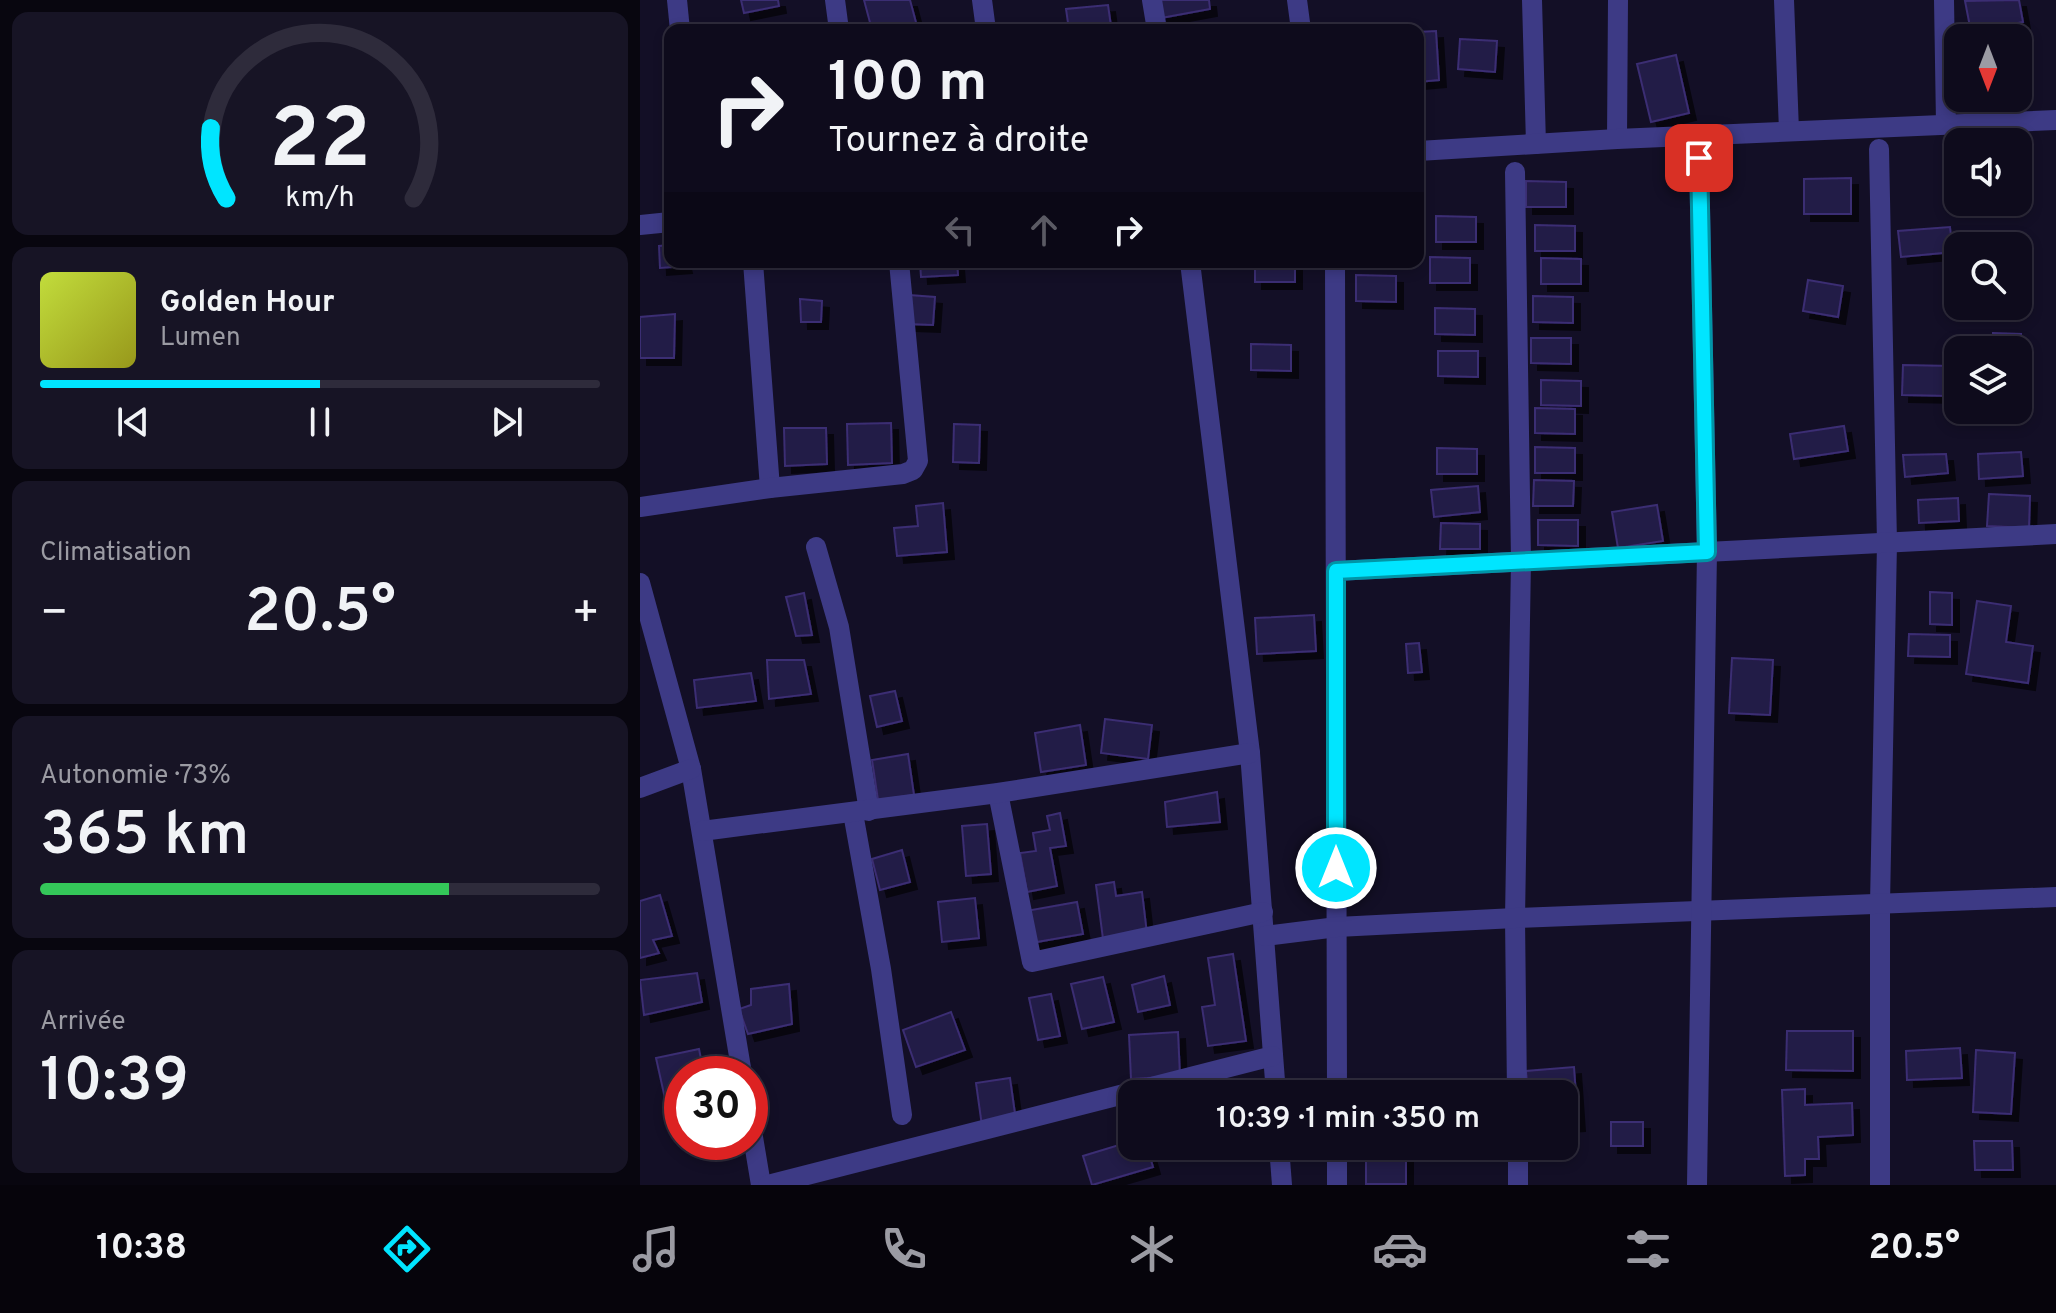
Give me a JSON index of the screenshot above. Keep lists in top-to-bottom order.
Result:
{
  "north": "bottom",
  "page": {
    "turn": ["100 m", "Tournez à droite"],
    "song": ["Golden Hour", "Lumen"],
    "tile": [
      "Climatisation",
      ["Autonomie · 73%", "365 km"],
      ["Arrivée", "10:39"]
    ],
    "heat": ["−", "20.5°", "+"],
    "limit": "30",
    "trip": "10:39 · 1 min · 350 m",
    "tabs": ["10:38", "20.5°"],
    "gauge": ["22", "km/h"]
  }
}
